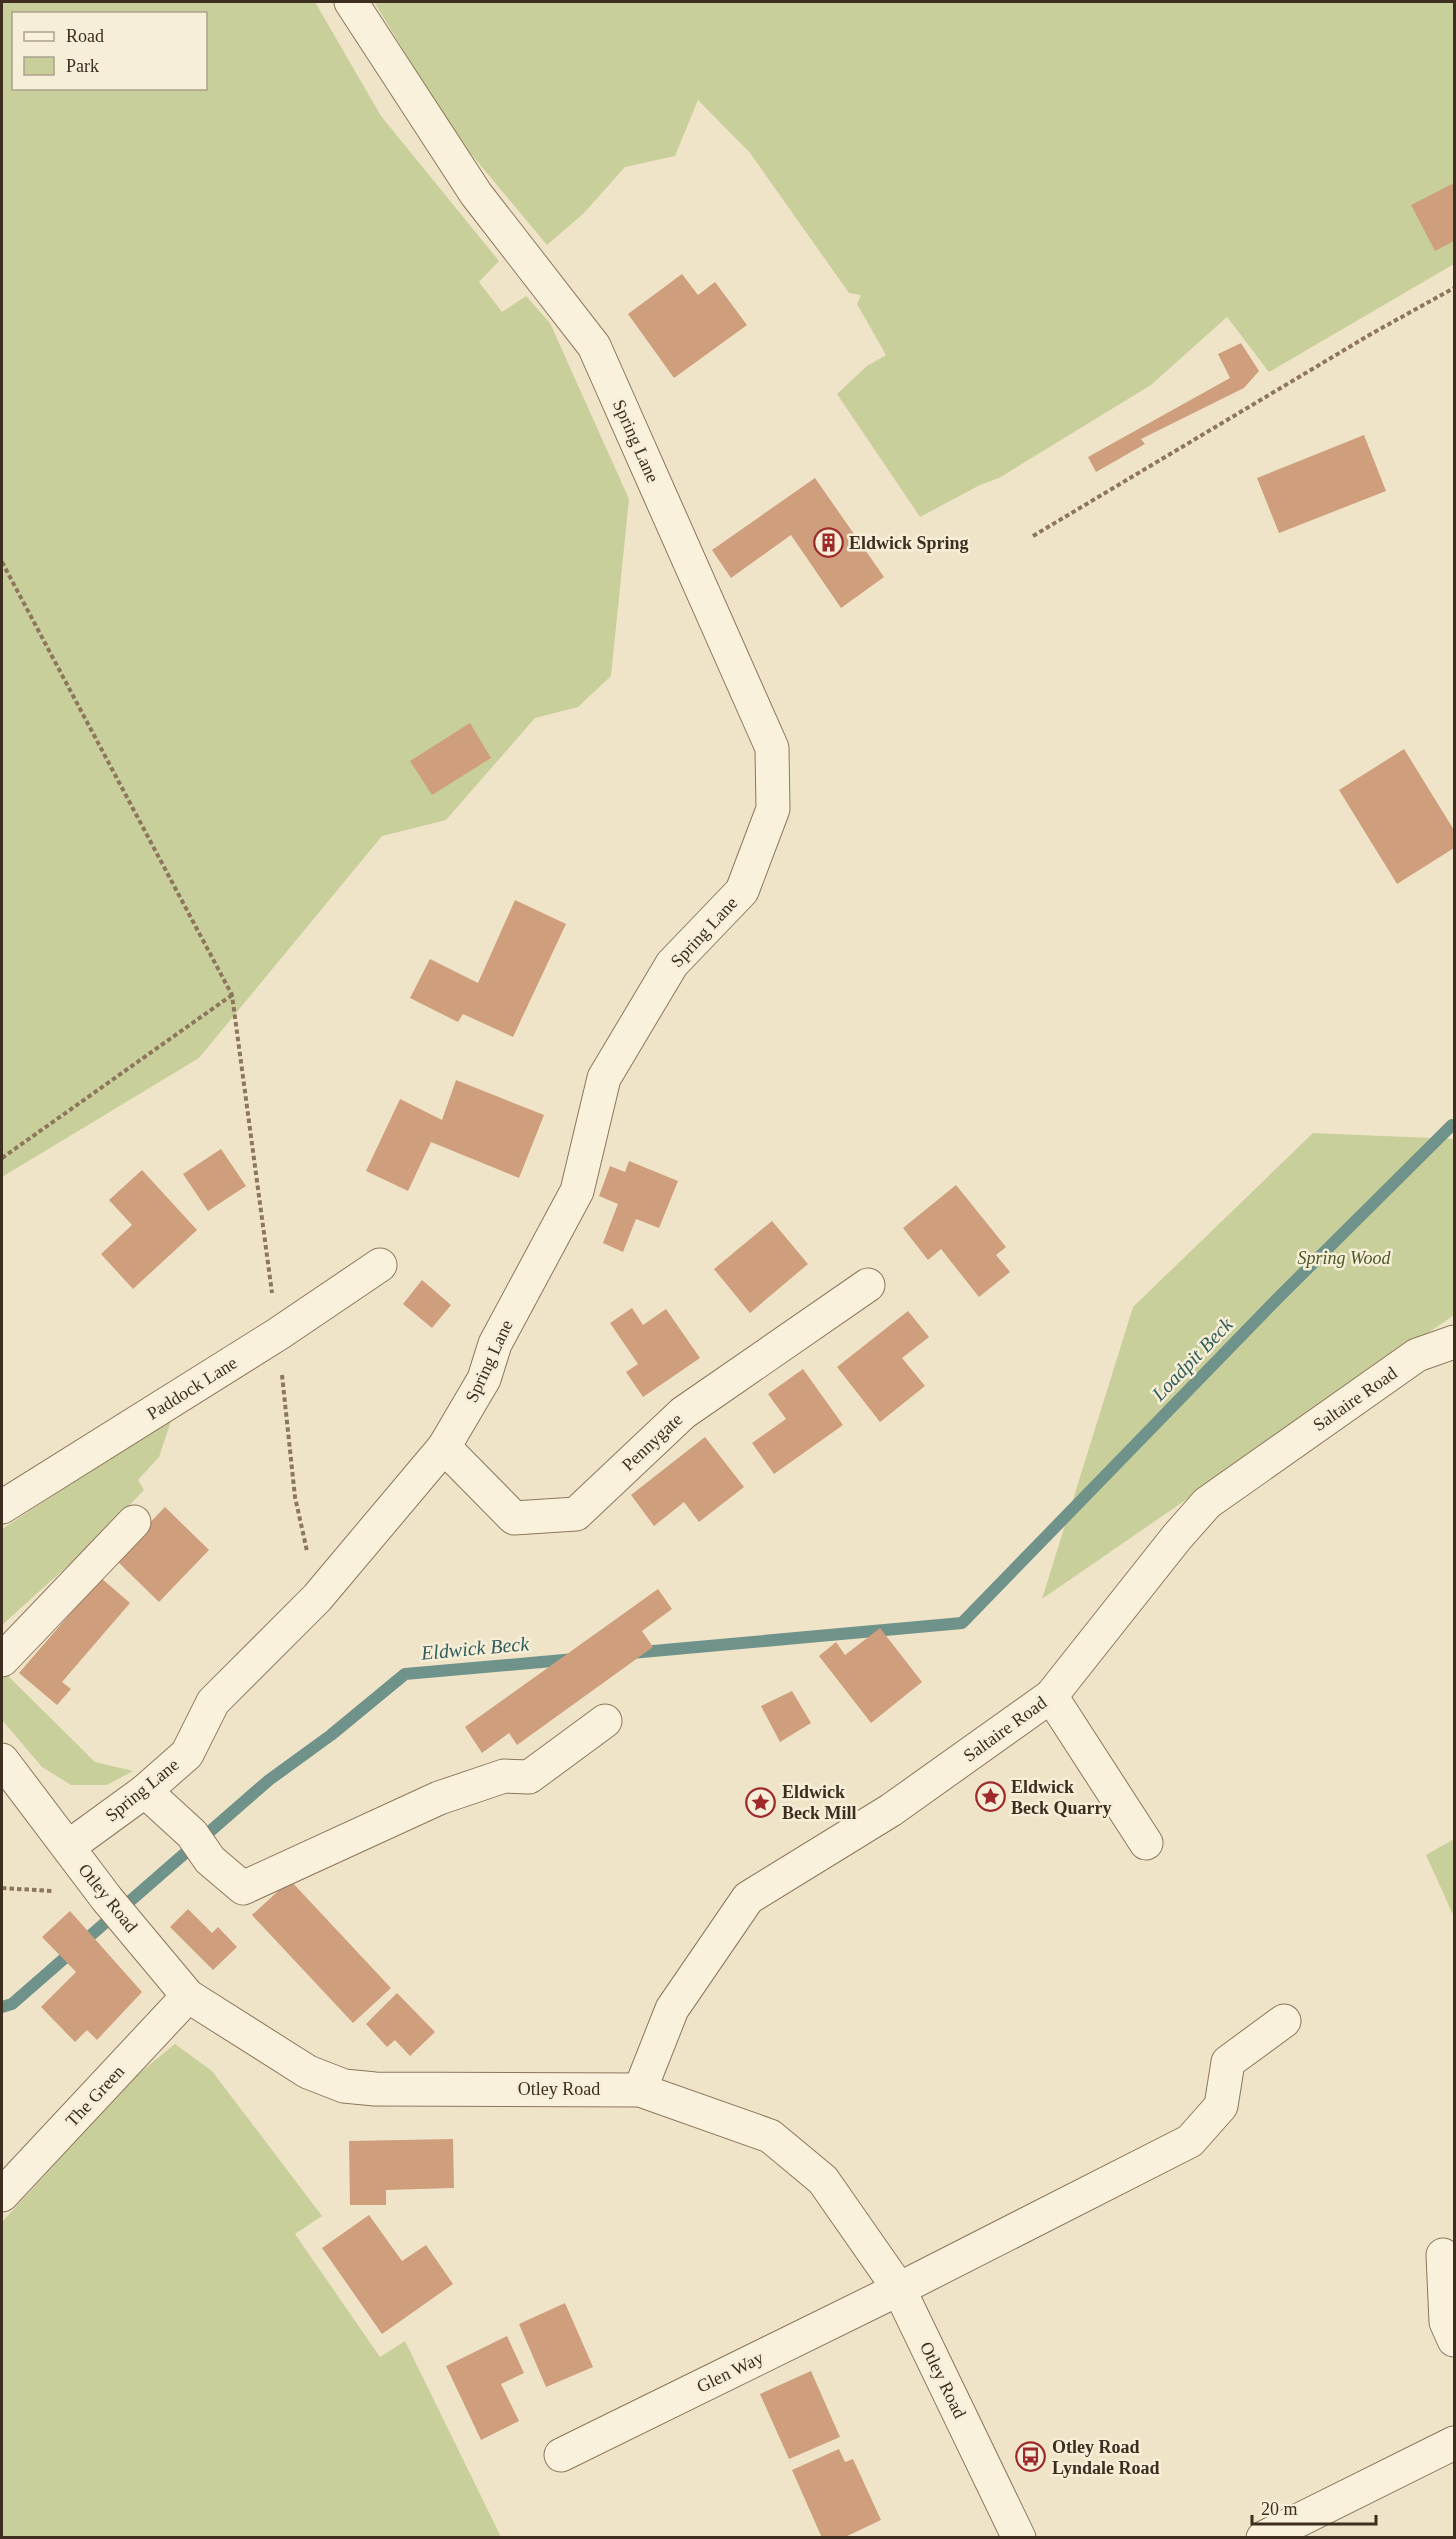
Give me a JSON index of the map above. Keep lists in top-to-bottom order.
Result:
{
  "streets": {
    "street": [
      "Spring Lane",
      "Paddock Lane",
      "Saltaire Road",
      "Pennygate",
      "Otley Road",
      "The Green",
      "Glen Way"
    ]
  },
  "crossings": [
    ["Spring Lane", "Pennygate"],
    ["Spring Lane", "Otley Road"],
    ["Saltaire Road", "Otley Road"],
    ["Otley Road", "The Green"],
    ["Otley Road", "Glen Way"]
  ],
  "water": ["Loadpit Beck", "Eldwick Beck"],
  "parks": ["Spring Wood"],
  "places": {
    "building": ["Eldwick Spring"],
    "place": ["Eldwick Beck Quarry", "Eldwick Beck Mill"],
    "bus stop": ["Otley Road Lyndale Road"]
  },
  "legend": ["Road", "Park"],
  "scale_bar": "20 m"
}
